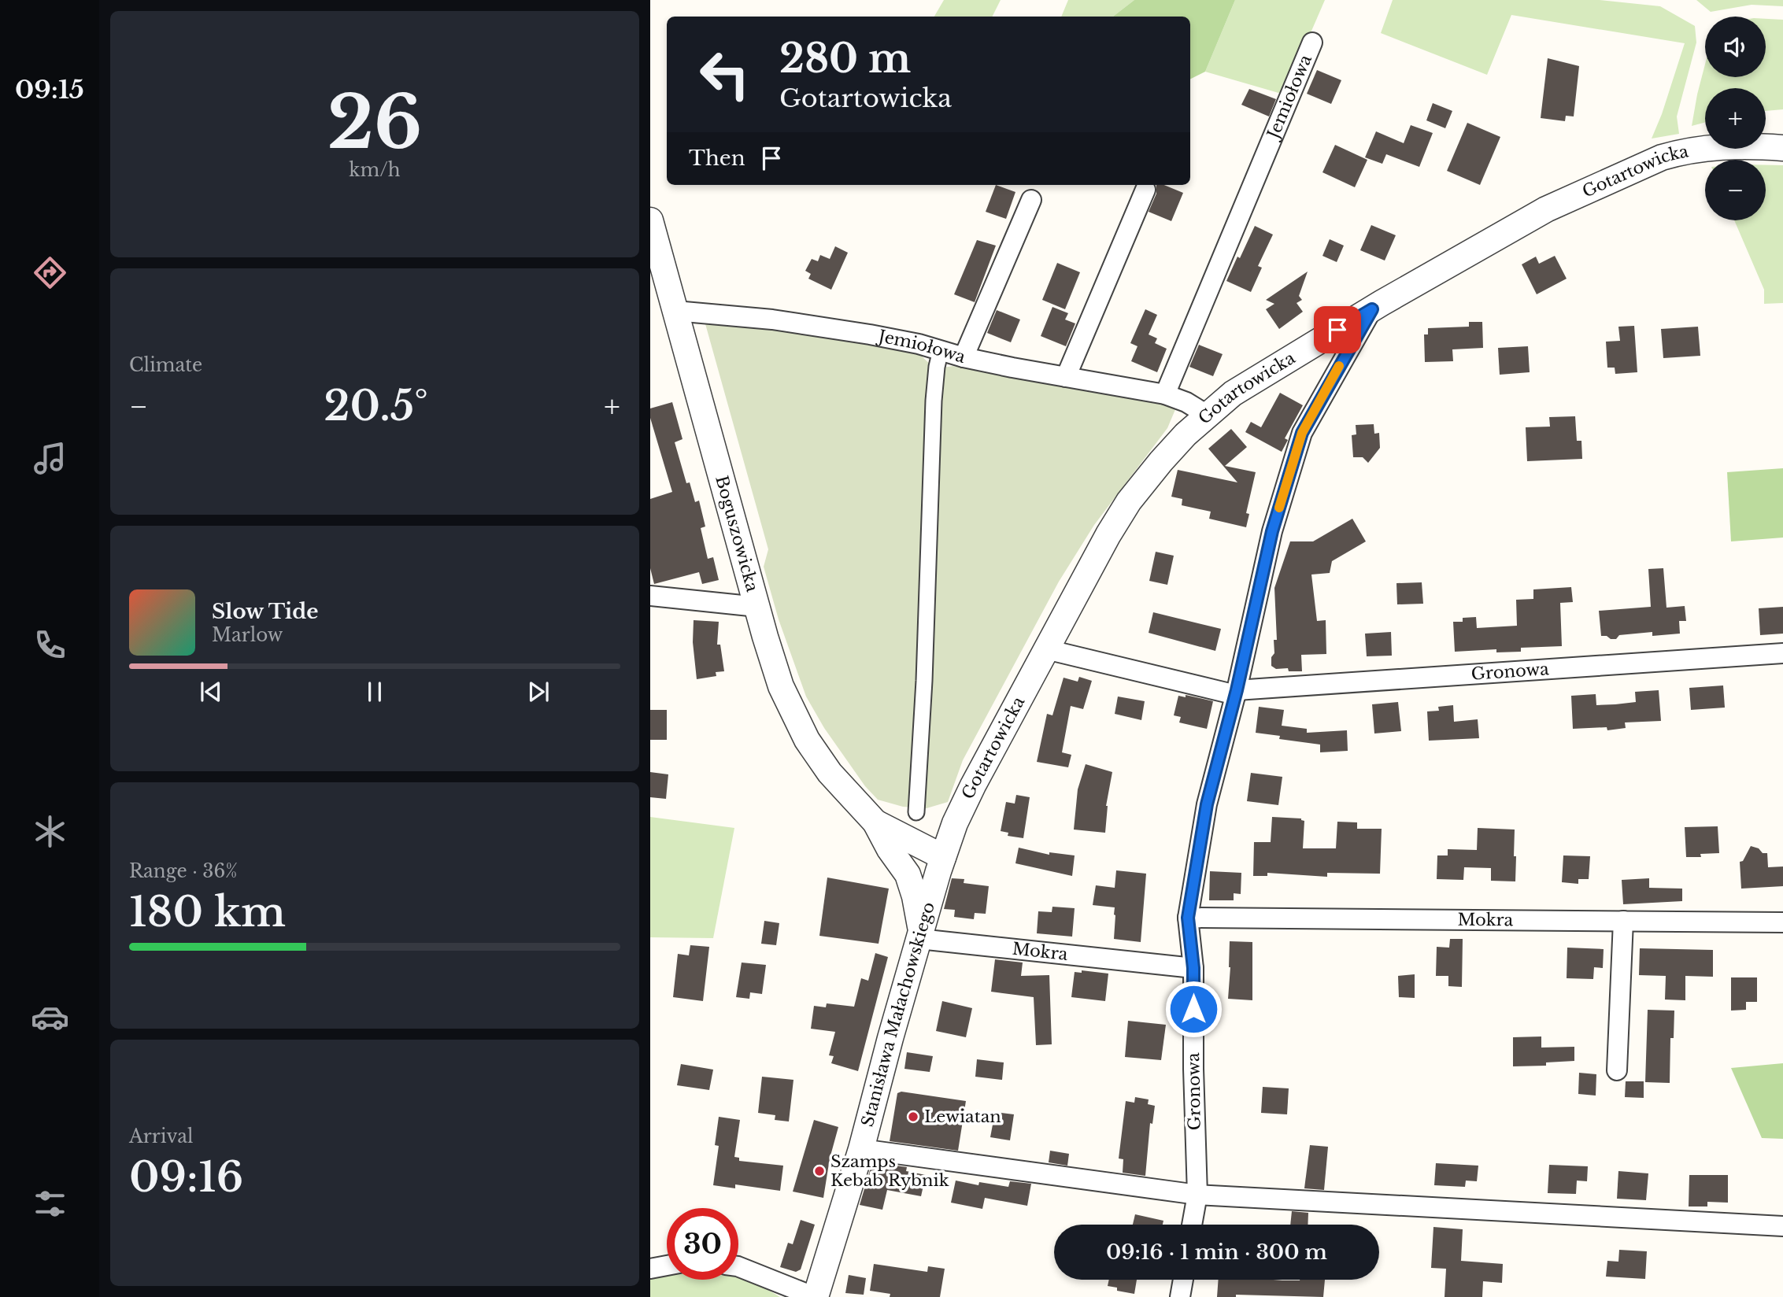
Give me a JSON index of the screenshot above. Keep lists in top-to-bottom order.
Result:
{
  "streets": {
    "street": [
      "Jemiołowa",
      "Gotartowicka",
      "Boguszowicka",
      "Gronowa",
      "Mokra",
      "Stanisława Małachowskiego"
    ]
  },
  "crossings": [
    ["Jemiołowa", "Gotartowicka"],
    ["Jemiołowa", "Boguszowicka"],
    ["Gotartowicka", "Boguszowicka"],
    ["Gotartowicka", "Gronowa"],
    ["Gotartowicka", "Stanisława Małachowskiego"],
    ["Boguszowicka", "Mokra"],
    ["Boguszowicka", "Stanisława Małachowskiego"],
    ["Gronowa", "Mokra"],
    ["Mokra", "Stanisława Małachowskiego"]
  ],
  "places": ["Lewiatan", "Szamps Kebab Rybnik"],
  "page": {
    "tabs": "09:15",
    "tile": [
      ["26", "km/h"],
      "Climate",
      ["Range · 36%", "180 km"],
      ["Arrival", "09:16"]
    ],
    "map_buttons": ["+", "−"],
    "turn": ["280 m", "Gotartowicka"],
    "then": "Then",
    "heat": ["−", "20.5°", "+"],
    "song": ["Slow Tide", "Marlow"],
    "limit": "30",
    "trip": "09:16 · 1 min · 300 m"
  }
}
